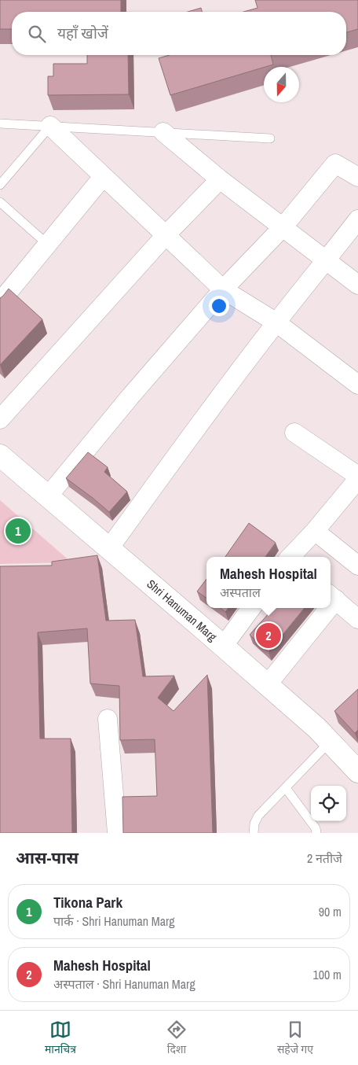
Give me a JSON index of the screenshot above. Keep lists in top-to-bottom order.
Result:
{
  "streets": {
    "street": ["Shri Hanuman Marg"]
  },
  "north": "bottom",
  "page": {
    "search": "यहाँ खोजें",
    "pins": ["1", "2"],
    "popup": ["Mahesh Hospital", "अस्पताल"],
    "heading": ["आस-पास", "2 नतीजे"],
    "list": [
      {
        "mark": "1",
        "name": "Tikona Park",
        "note": "पार्क · Shri Hanuman Marg",
        "value": "90 m"
      },
      {
        "mark": "2",
        "name": "Mahesh Hospital",
        "note": "अस्पताल · Shri Hanuman Marg",
        "value": "100 m"
      }
    ],
    "nav": ["मानचित्र", "दिशा", "सहेजे गए"]
  }
}
